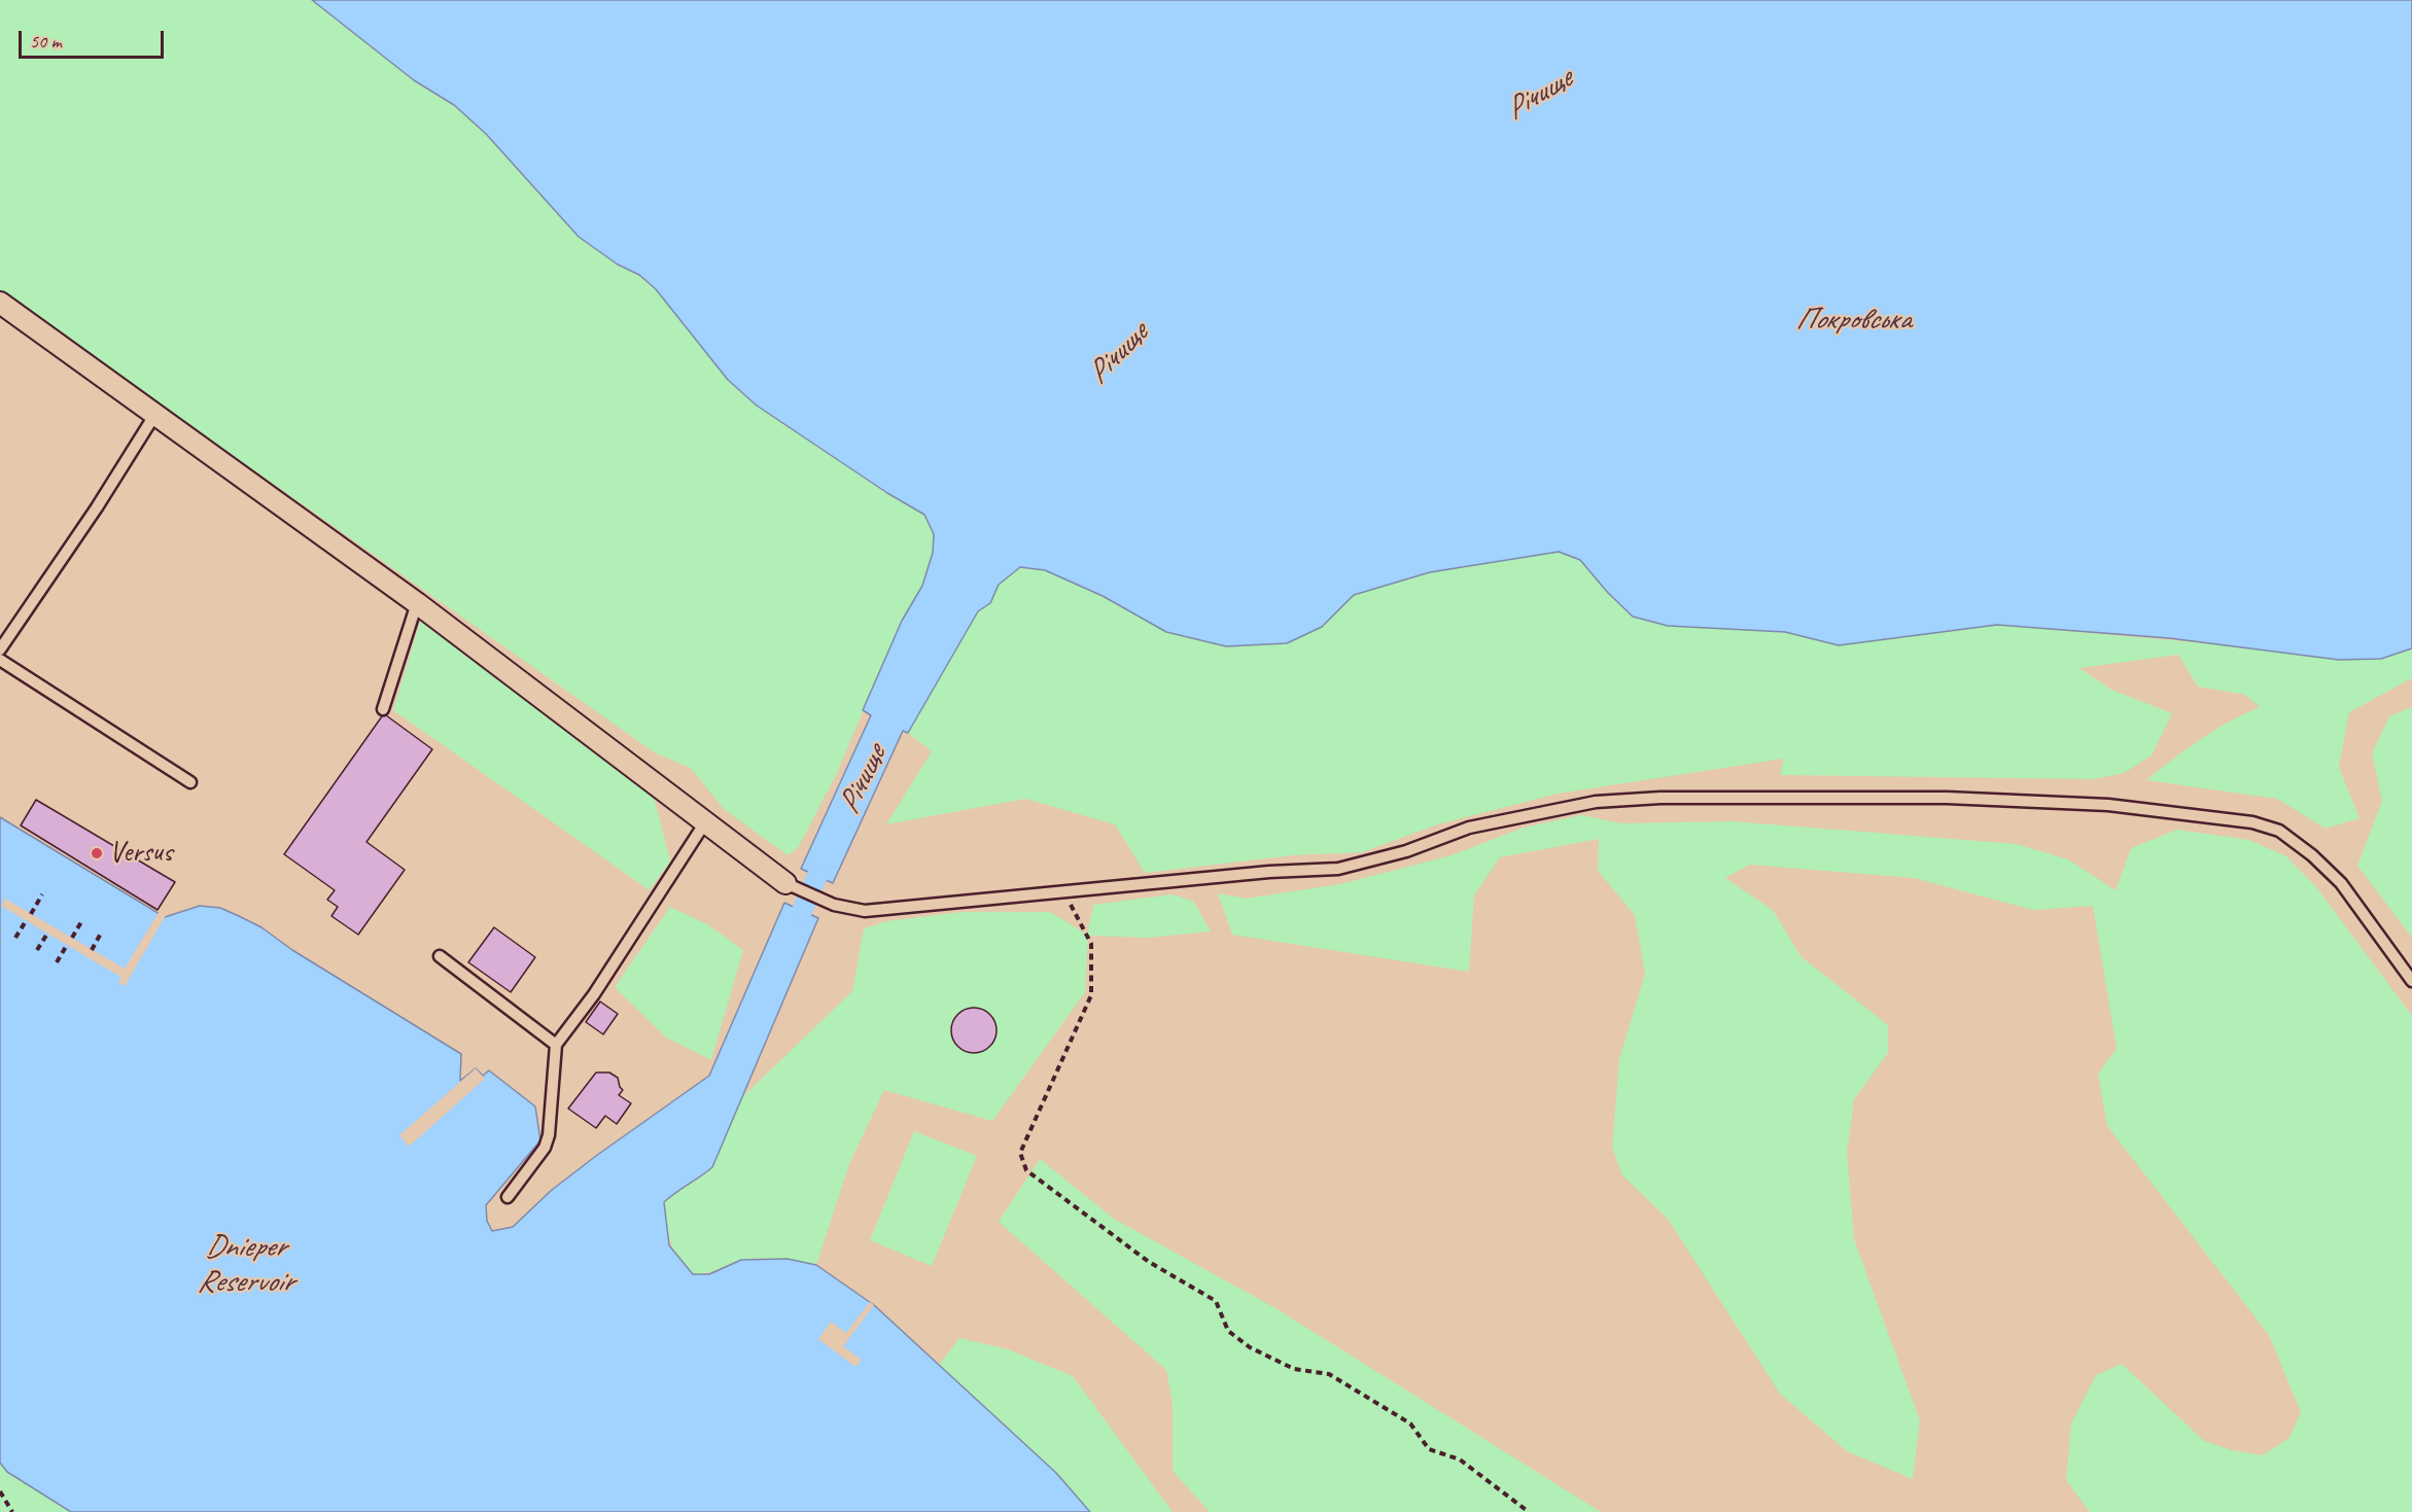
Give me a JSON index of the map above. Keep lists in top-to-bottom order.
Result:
{
  "water": ["Річище", "Покровська", "Dnieper Reservoir"],
  "places": ["Versus"],
  "scale_bar": "50 m"
}
